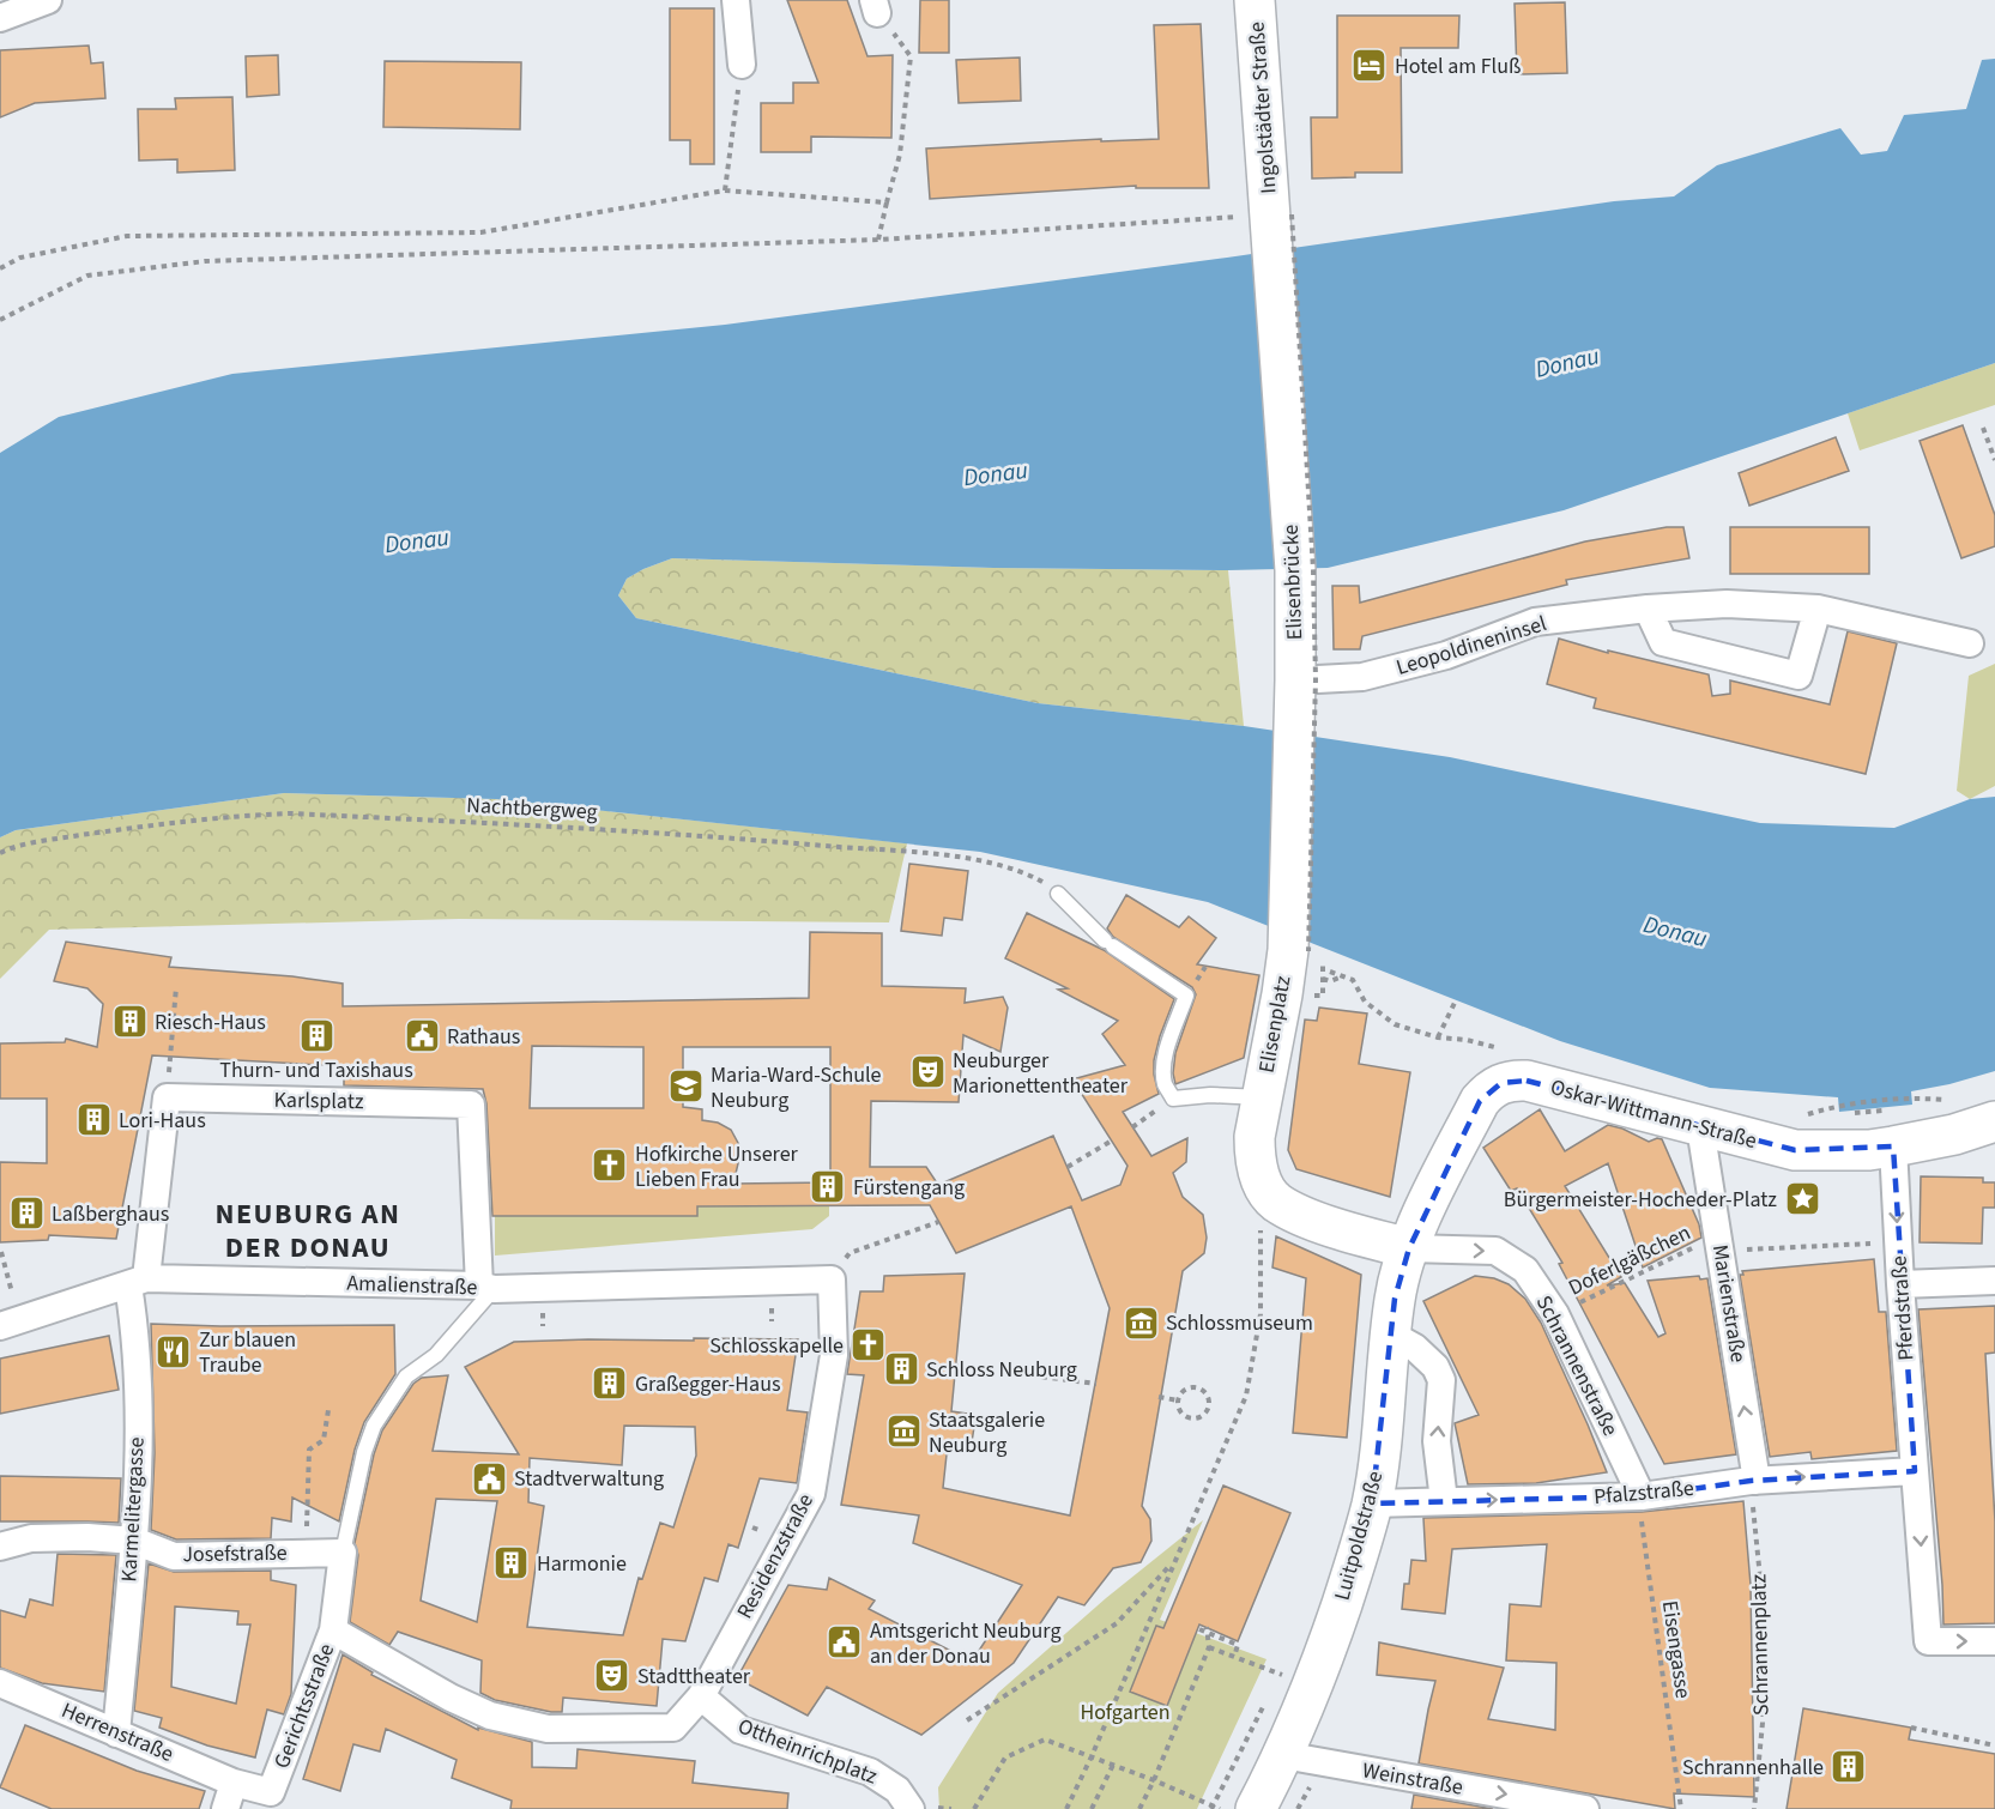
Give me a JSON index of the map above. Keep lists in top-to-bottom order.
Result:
{
  "streets": {
    "main road": [
      "Ingolstädter Straße",
      "Elisenbrücke",
      "Elisenplatz",
      "Oskar-Wittmann-Straße",
      "Luitpoldstraße"
    ],
    "street": [
      "Leopoldineninsel",
      "Karlsplatz",
      "Amalienstraße",
      "Marienstraße",
      "Pferdstraße",
      "Schrannenstraße",
      "Pfalzstraße",
      "Karmelitergasse",
      "Josefstraße",
      "Residenzstraße",
      "Gerichtsstraße",
      "Herrenstraße",
      "Ottheinrichplatz",
      "Weinstraße"
    ],
    "path": [
      "Nachtbergweg",
      "Doferlgäßchen",
      "Schrannenplatz",
      "Eisengasse"
    ]
  },
  "crossings": [
    ["Ingolstädter Straße", "Elisenbrücke"],
    ["Elisenbrücke", "Leopoldineninsel"],
    ["Elisenbrücke", "Elisenplatz"],
    ["Elisenplatz", "Oskar-Wittmann-Straße"],
    ["Elisenplatz", "Schrannenstraße"],
    ["Elisenplatz", "Luitpoldstraße"],
    ["Karlsplatz", "Amalienstraße"],
    ["Oskar-Wittmann-Straße", "Marienstraße"],
    ["Oskar-Wittmann-Straße", "Pferdstraße"],
    ["Oskar-Wittmann-Straße", "Schrannenstraße"],
    ["Oskar-Wittmann-Straße", "Luitpoldstraße"],
    ["Doferlgäßchen", "Marienstraße"],
    ["Doferlgäßchen", "Schrannenstraße"],
    ["Amalienstraße", "Karmelitergasse"],
    ["Amalienstraße", "Residenzstraße"],
    ["Marienstraße", "Pfalzstraße"],
    ["Marienstraße", "Schrannenplatz"],
    ["Pferdstraße", "Pfalzstraße"],
    ["Schrannenstraße", "Pfalzstraße"],
    ["Schrannenstraße", "Luitpoldstraße"],
    ["Schrannenstraße", "Eisengasse"],
    ["Pfalzstraße", "Luitpoldstraße"],
    ["Pfalzstraße", "Schrannenplatz"],
    ["Pfalzstraße", "Eisengasse"],
    ["Karmelitergasse", "Josefstraße"],
    ["Karmelitergasse", "Herrenstraße"],
    ["Luitpoldstraße", "Weinstraße"],
    ["Josefstraße", "Gerichtsstraße"],
    ["Residenzstraße", "Ottheinrichplatz"],
    ["Gerichtsstraße", "Herrenstraße"]
  ],
  "one_way": [
    "Marienstraße",
    "Schrannenstraße",
    "Pfalzstraße",
    "Weinstraße"
  ],
  "districts": ["NEUBURG AN DER DONAU"],
  "water": ["Donau"],
  "parks": ["Hofgarten"],
  "places": {
    "hotel": ["Hotel am Fluß"],
    "building": [
      "Riesch-Haus",
      "Thurn- und Taxishaus",
      "Lori-Haus",
      "Fürstengang",
      "Laßberghaus",
      "Schloss Neuburg",
      "Graßegger-Haus",
      "Harmonie",
      "Schrannenhalle"
    ],
    "public building": ["Rathaus", "Stadtverwaltung", "Amtsgericht Neuburg an der Donau"],
    "theatre": ["Neuburger Marionettentheater", "Stadttheater"],
    "school or university": ["Maria-Ward-Schule Neuburg"],
    "church": ["Hofkirche Unserer Lieben Frau", "Schlosskapelle"],
    "place": ["Bürgermeister-Hocheder-Platz"],
    "museum": ["Schlossmuseum", "Staatsgalerie Neuburg"],
    "restaurant": ["Zur blauen Traube"]
  }
}
